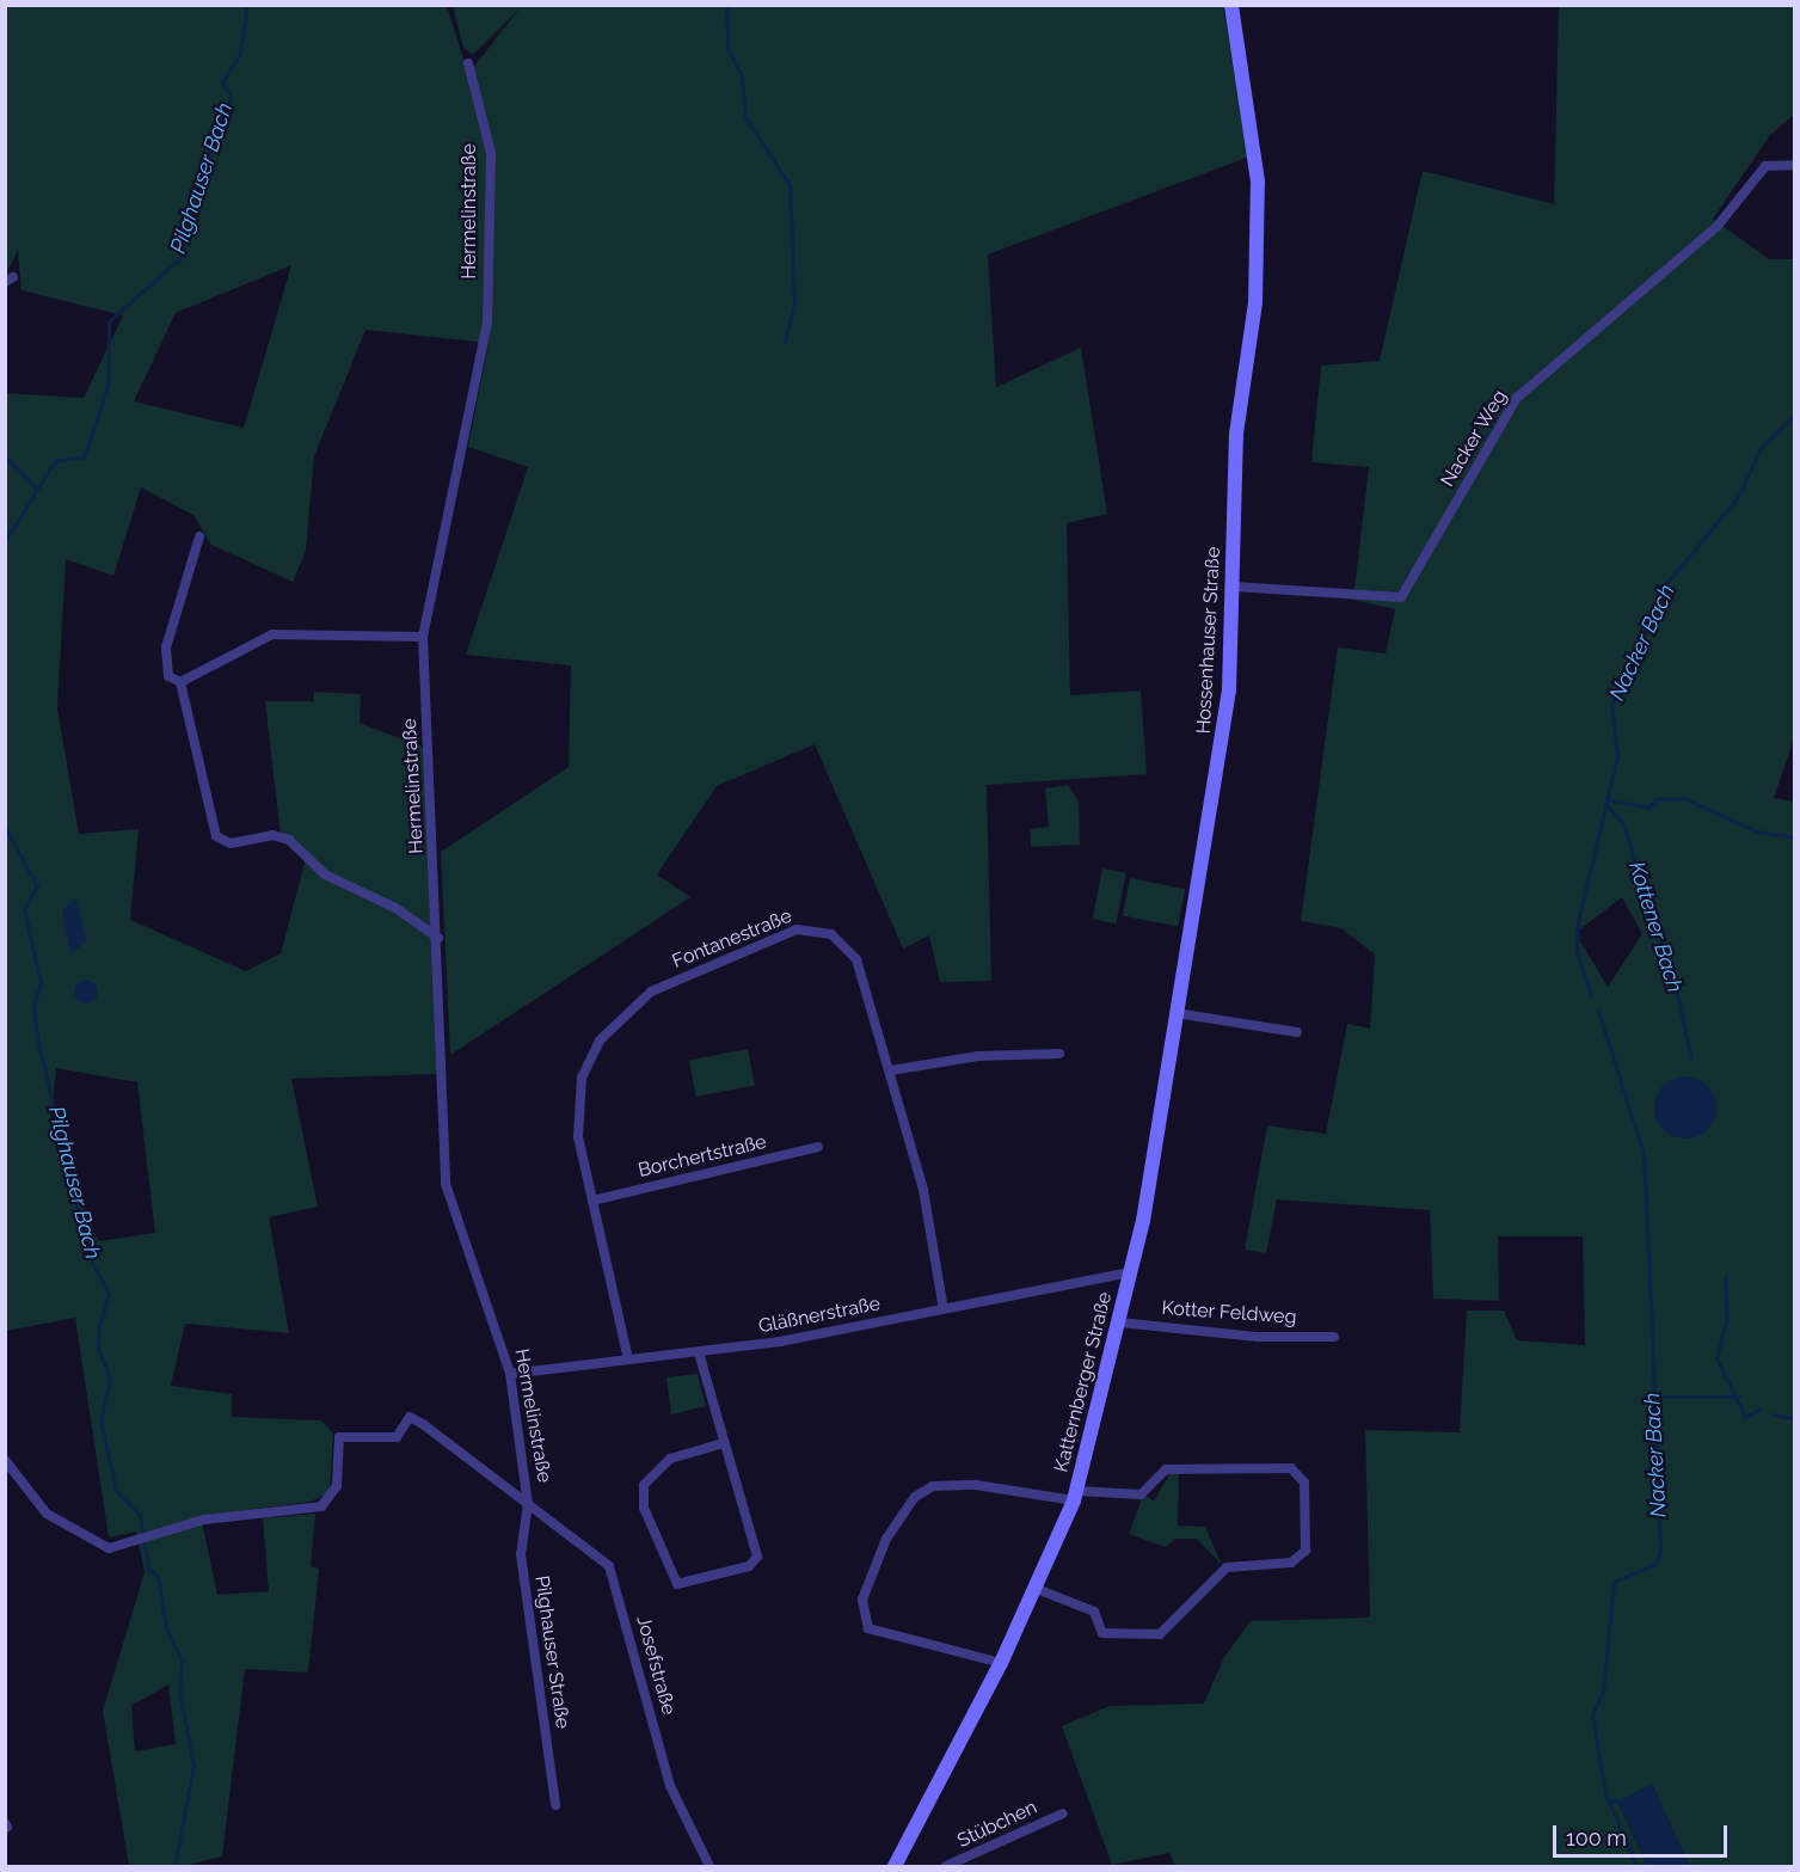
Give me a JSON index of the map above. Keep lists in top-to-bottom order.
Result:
{
  "streets": {
    "street": [
      "Hermelinstraße",
      "Nacker Weg",
      "Hossenhauser Straße",
      "Fontanestraße",
      "Borchertstraße",
      "Kotter Feldweg",
      "Gläßnerstraße",
      "Katternberger Straße",
      "Pilghauser Straße",
      "Josefstraße",
      "Stübchen"
    ]
  },
  "crossings": [
    ["Hermelinstraße", "Gläßnerstraße"],
    ["Hermelinstraße", "Pilghauser Straße"],
    ["Hermelinstraße", "Josefstraße"],
    ["Nacker Weg", "Hossenhauser Straße"],
    ["Hossenhauser Straße", "Gläßnerstraße"],
    ["Hossenhauser Straße", "Katternberger Straße"],
    ["Fontanestraße", "Borchertstraße"],
    ["Fontanestraße", "Gläßnerstraße"],
    ["Kotter Feldweg", "Katternberger Straße"],
    ["Gläßnerstraße", "Katternberger Straße"],
    ["Pilghauser Straße", "Josefstraße"]
  ],
  "water": ["Pilghauser Bach", "Nacker Bach", "Kottener Bach"],
  "scale_bar": "100 m"
}
